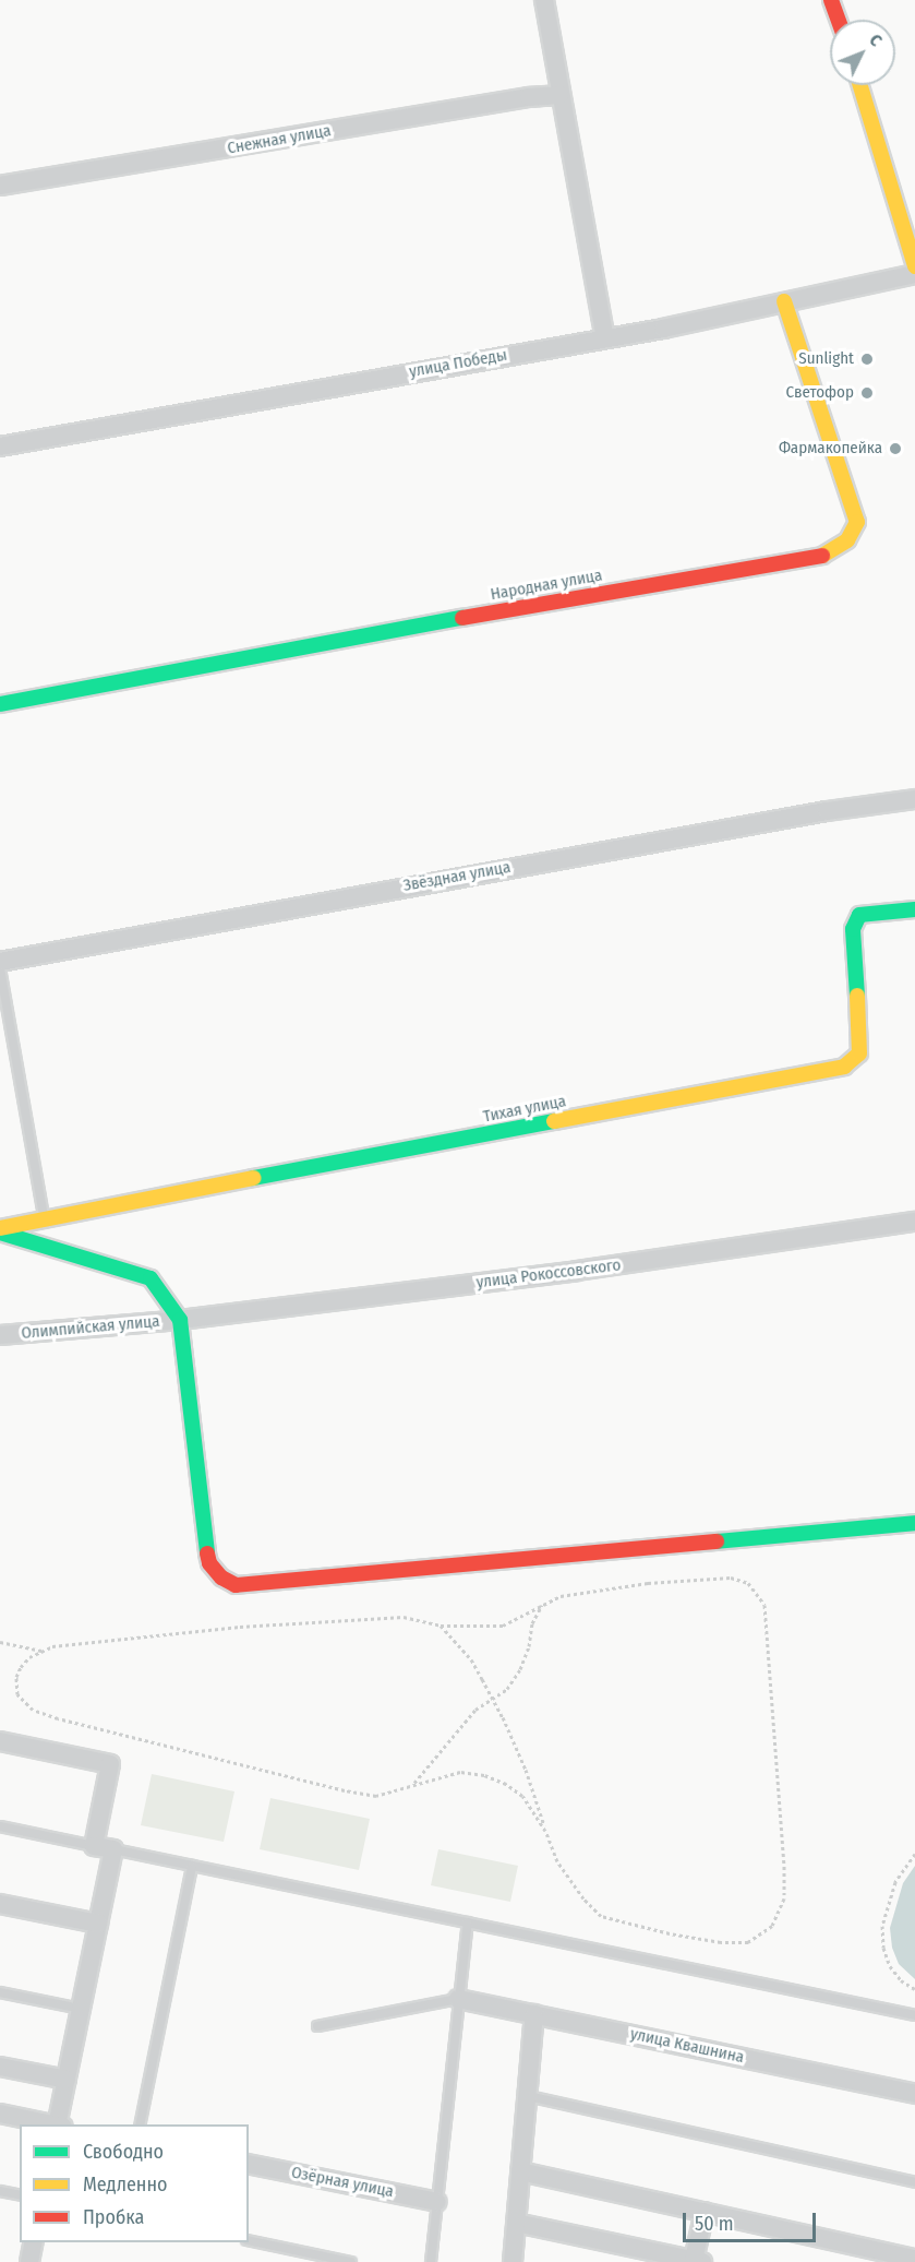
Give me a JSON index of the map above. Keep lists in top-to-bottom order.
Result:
{
  "streets": {
    "street": [
      "Снежная улица",
      "улица Победы",
      "Народная улица",
      "Звёздная улица",
      "Тихая улица",
      "улица Рокоссовского",
      "Олимпийская улица",
      "улица Квашнина",
      "Озёрная улица"
    ]
  },
  "crossings": [
    ["улица Победы", "Народная улица"],
    ["улица Рокоссовского", "Олимпийская улица"]
  ],
  "places": ["Sunlight", "Светофор", "Фармакопейка"],
  "legend": ["Свободно", "Медленно", "Пробка"],
  "scale_bar": "50 m",
  "north": "top right"
}
